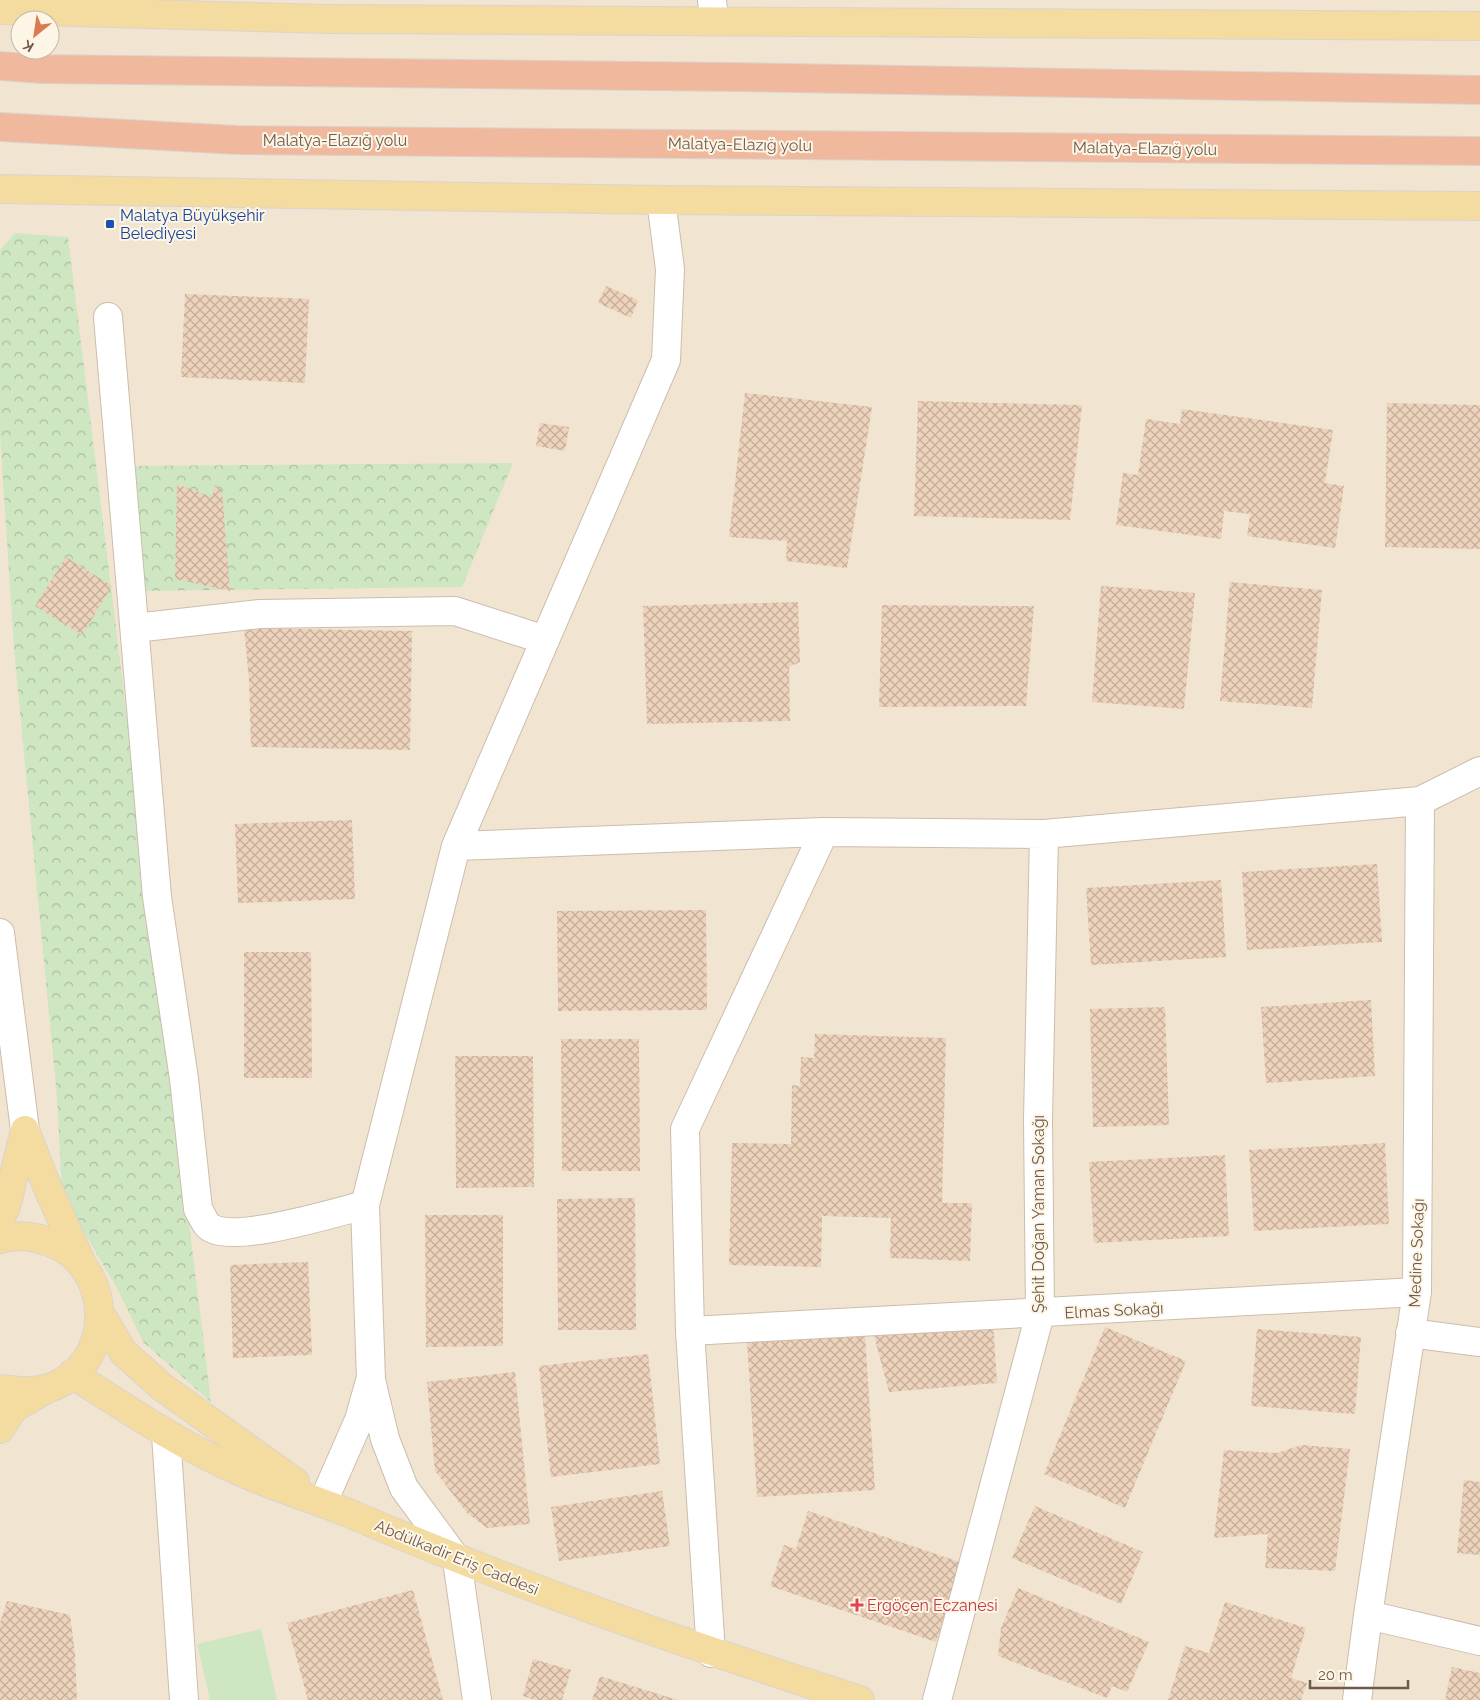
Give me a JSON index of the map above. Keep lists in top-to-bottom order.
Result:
{
  "streets": {
    "highway": ["Malatya-Elazığ yolu"],
    "main road": ["Abdülkadir Eriş Caddesi"],
    "street": ["Şehit Doğan Yaman Sokağı", "Medine Sokağı", "Elmas Sokağı"]
  },
  "crossings": [
    ["Şehit Doğan Yaman Sokağı", "Elmas Sokağı"],
    ["Medine Sokağı", "Elmas Sokağı"]
  ],
  "places": {
    "transit": ["Malatya Büyükşehir Belediyesi"],
    "health": ["Ergöçen Eczanesi"]
  },
  "scale_bar": "20 m",
  "north": "bottom left"
}
